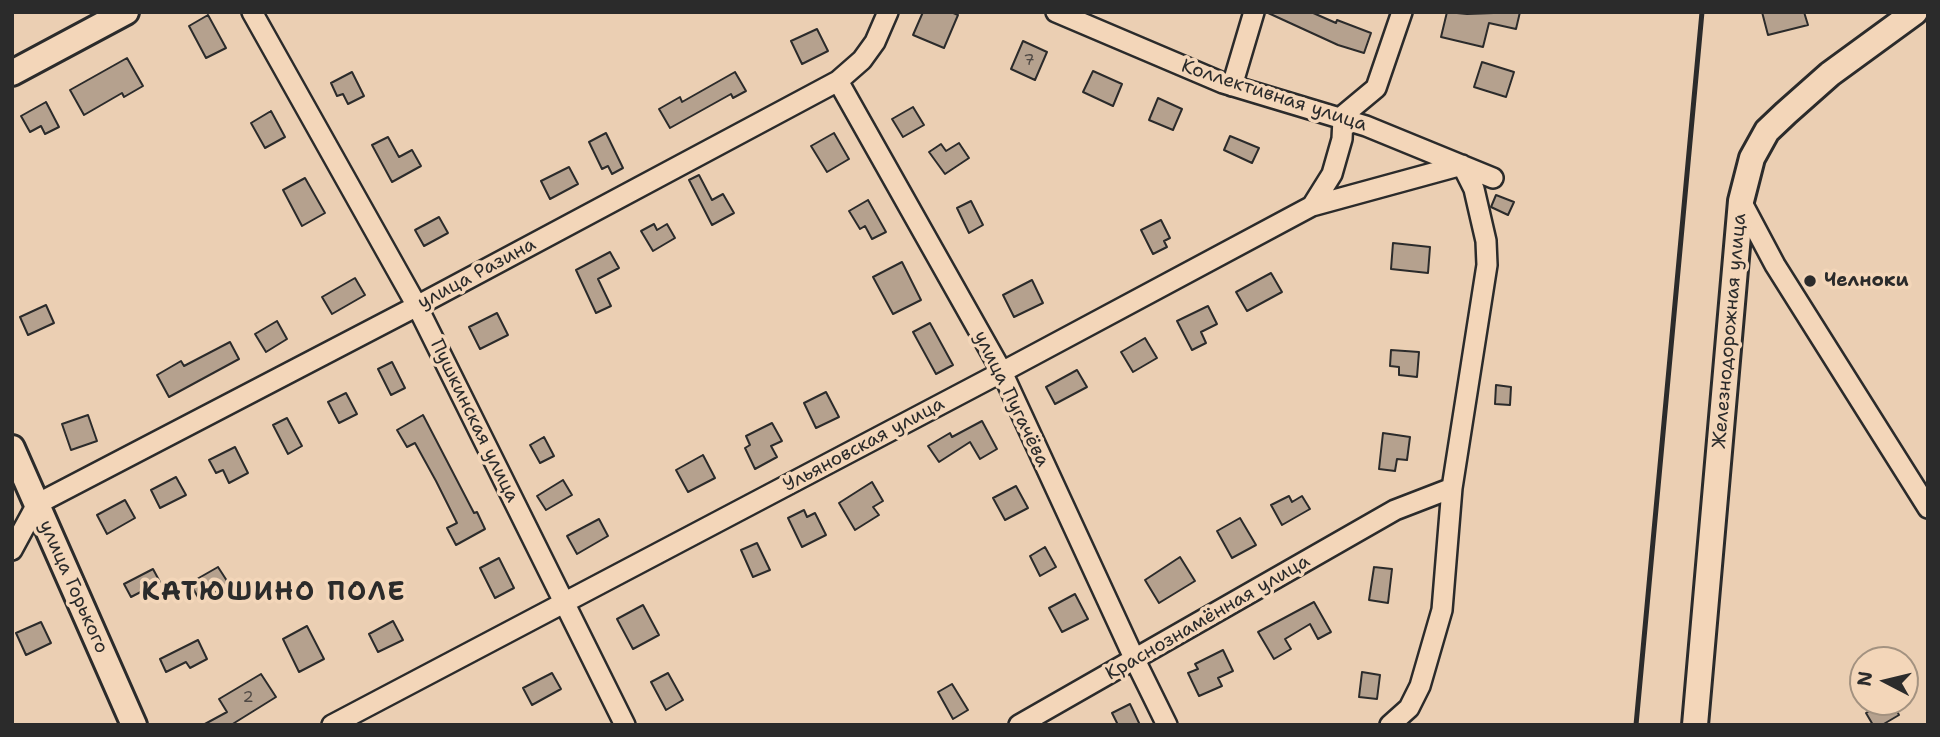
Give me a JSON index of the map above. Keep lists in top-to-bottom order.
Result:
{
  "streets": {
    "street": [
      "Коллективная улица",
      "улица Разина",
      "Железнодорожная улица",
      "улица Пугачёва",
      "Пушкинская улица",
      "Ульяновская улица",
      "улица Горького",
      "Краснознамённая улица"
    ]
  },
  "crossings": [
    ["Коллективная улица", "Ульяновская улица"],
    ["улица Разина", "улица Пугачёва"],
    ["улица Разина", "Пушкинская улица"],
    ["улица Разина", "улица Горького"],
    ["улица Пугачёва", "Ульяновская улица"],
    ["улица Пугачёва", "Краснознамённая улица"],
    ["Пушкинская улица", "Ульяновская улица"]
  ],
  "districts": ["КАТЮШИНО ПОЛЕ"],
  "places": ["Челноки"],
  "house_numbers": ["7", "2"],
  "north": "left"
}
